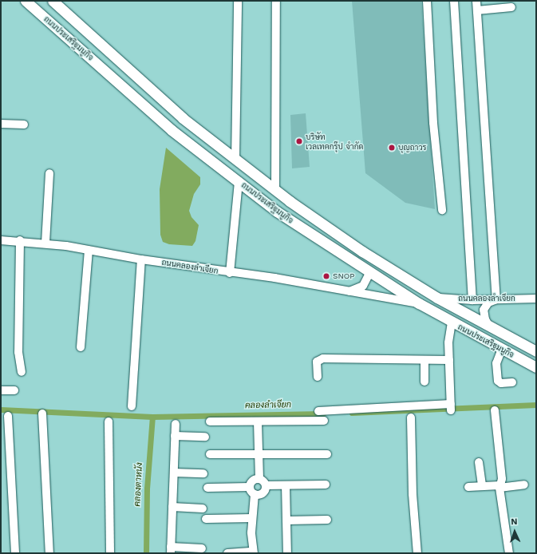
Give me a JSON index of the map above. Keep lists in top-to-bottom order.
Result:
{
  "streets": {
    "main road": ["ถนนประเสริฐมนูกิจ"],
    "street": ["ถนนคลองลำเจียก"]
  },
  "crossings": [
    ["ถนนประเสริฐมนูกิจ", "ถนนคลองลำเจียก"]
  ],
  "water": ["คลองลำเจียก", "คลองตาหนัง"],
  "places": ["บริษัท เวลเทคกรุ๊ป จำกัด", "บุญถาวร", "SNOP"],
  "north": "top"
}
